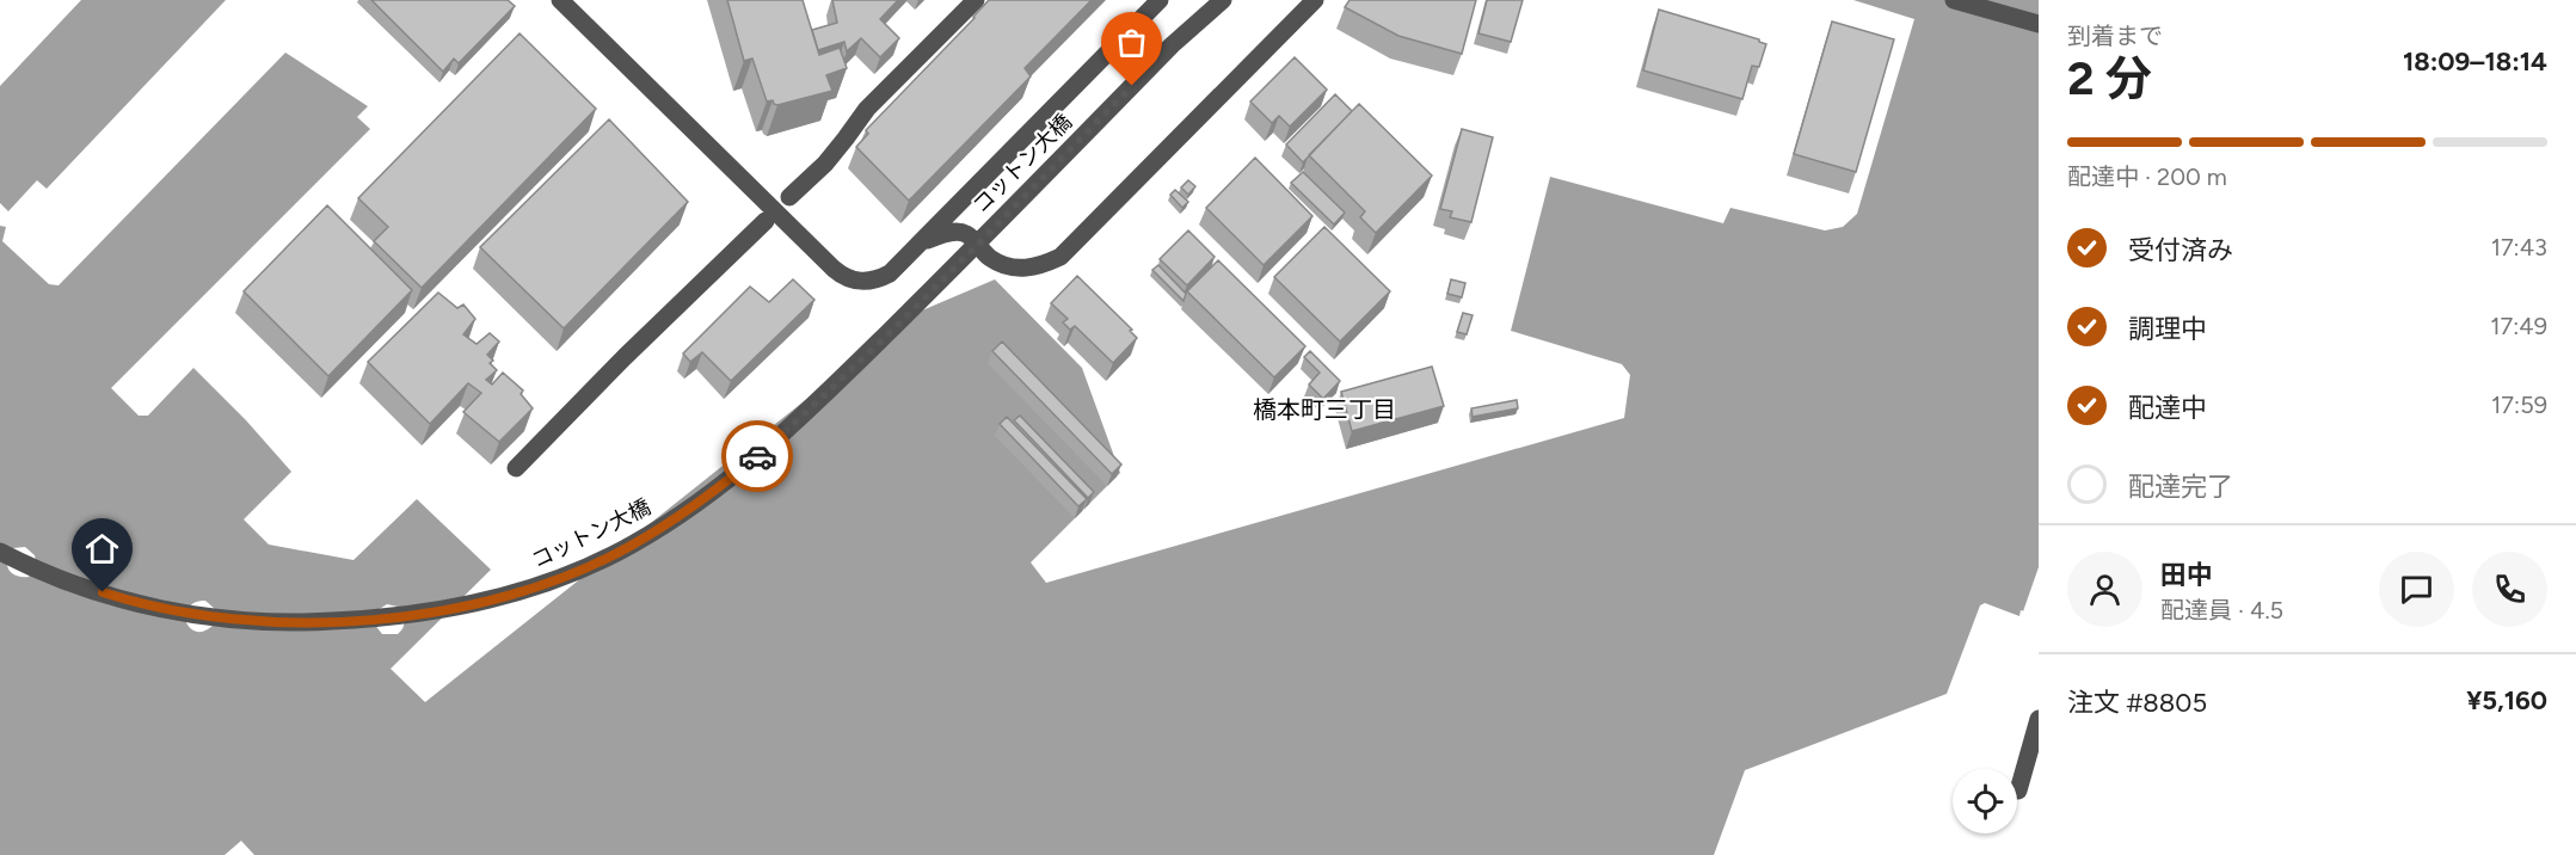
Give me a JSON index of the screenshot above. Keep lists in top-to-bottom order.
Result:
{
  "streets": {
    "street": ["コットン大橋"]
  },
  "districts": ["橋本町三丁目"],
  "page": {
    "heading": ["2 分", "到着まで", "18:09–18:14"],
    "panel": [
      "田中",
      "配達員 · 4.5",
      "注文 #8805",
      "¥5,160"
    ],
    "bar": "配達中 · 200 m",
    "list": [
      ["受付済み", "17:43"],
      ["調理中", "17:49"],
      ["配達中", "17:59"],
      "配達完了"
    ]
  }
}
